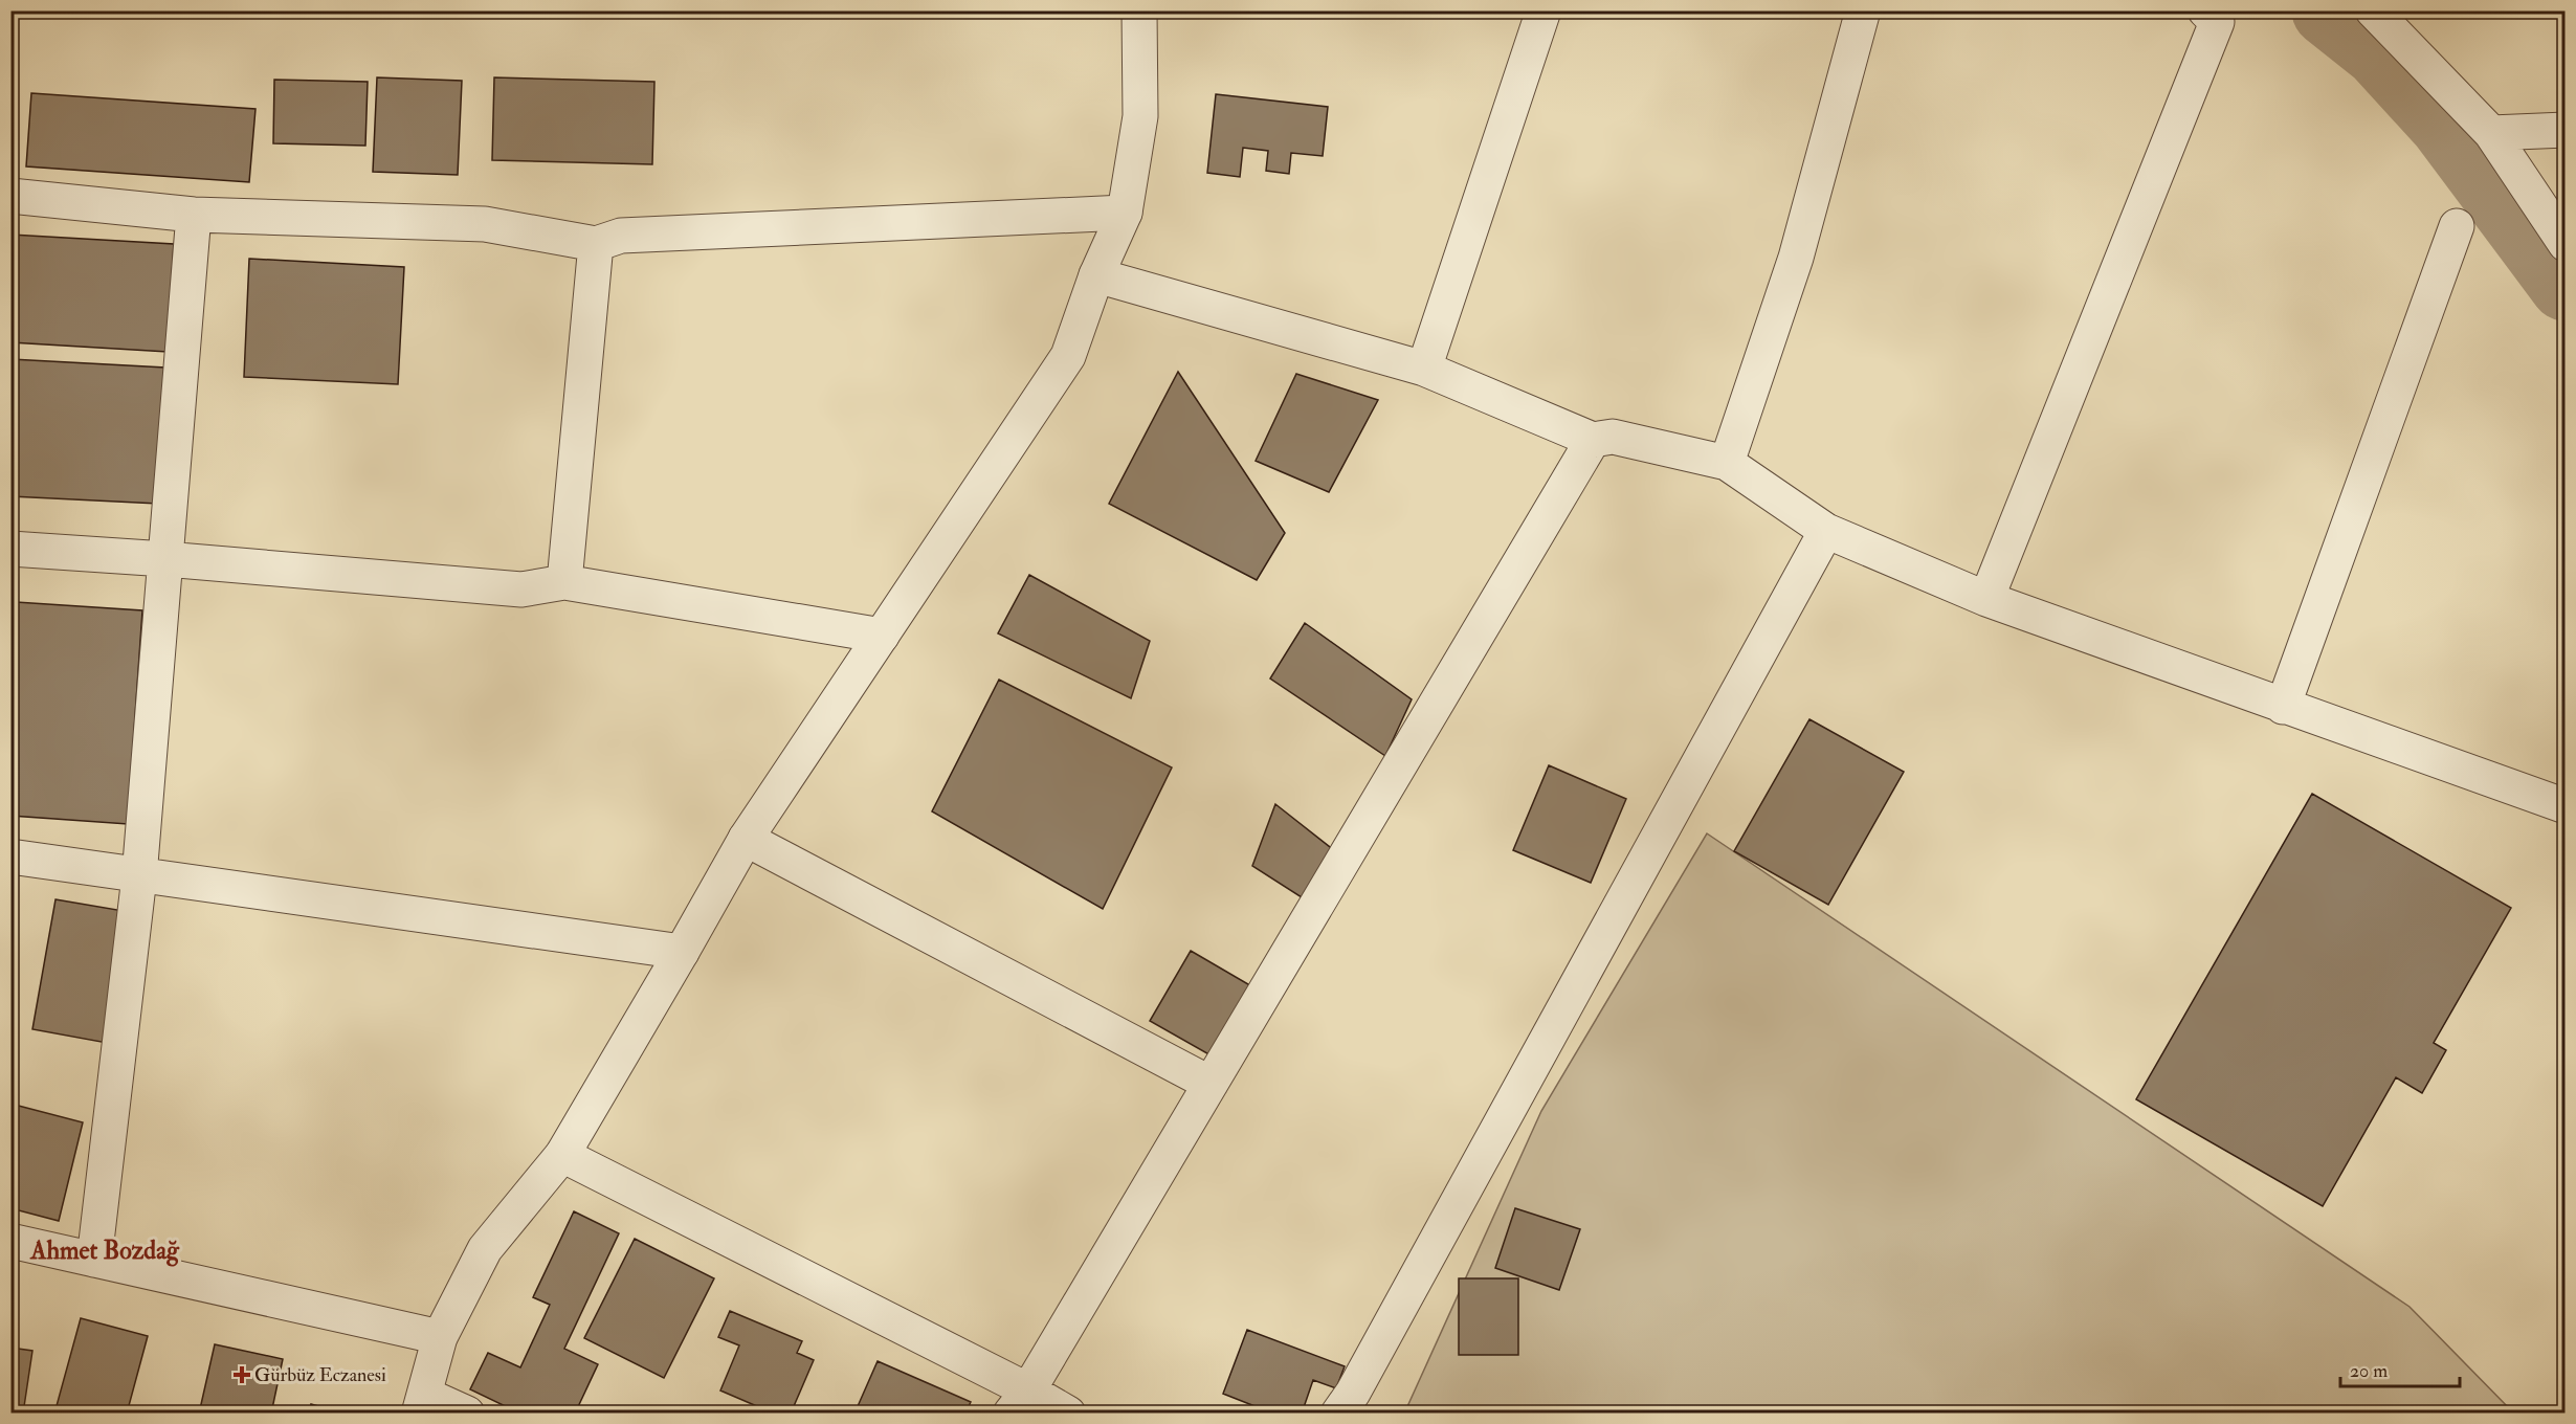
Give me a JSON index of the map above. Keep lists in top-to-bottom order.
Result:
{
  "districts": ["Ahmet Bozdağ"],
  "places": {
    "health": ["Gürbüz Eczanesi"]
  },
  "scale_bar": "20 m"
}
